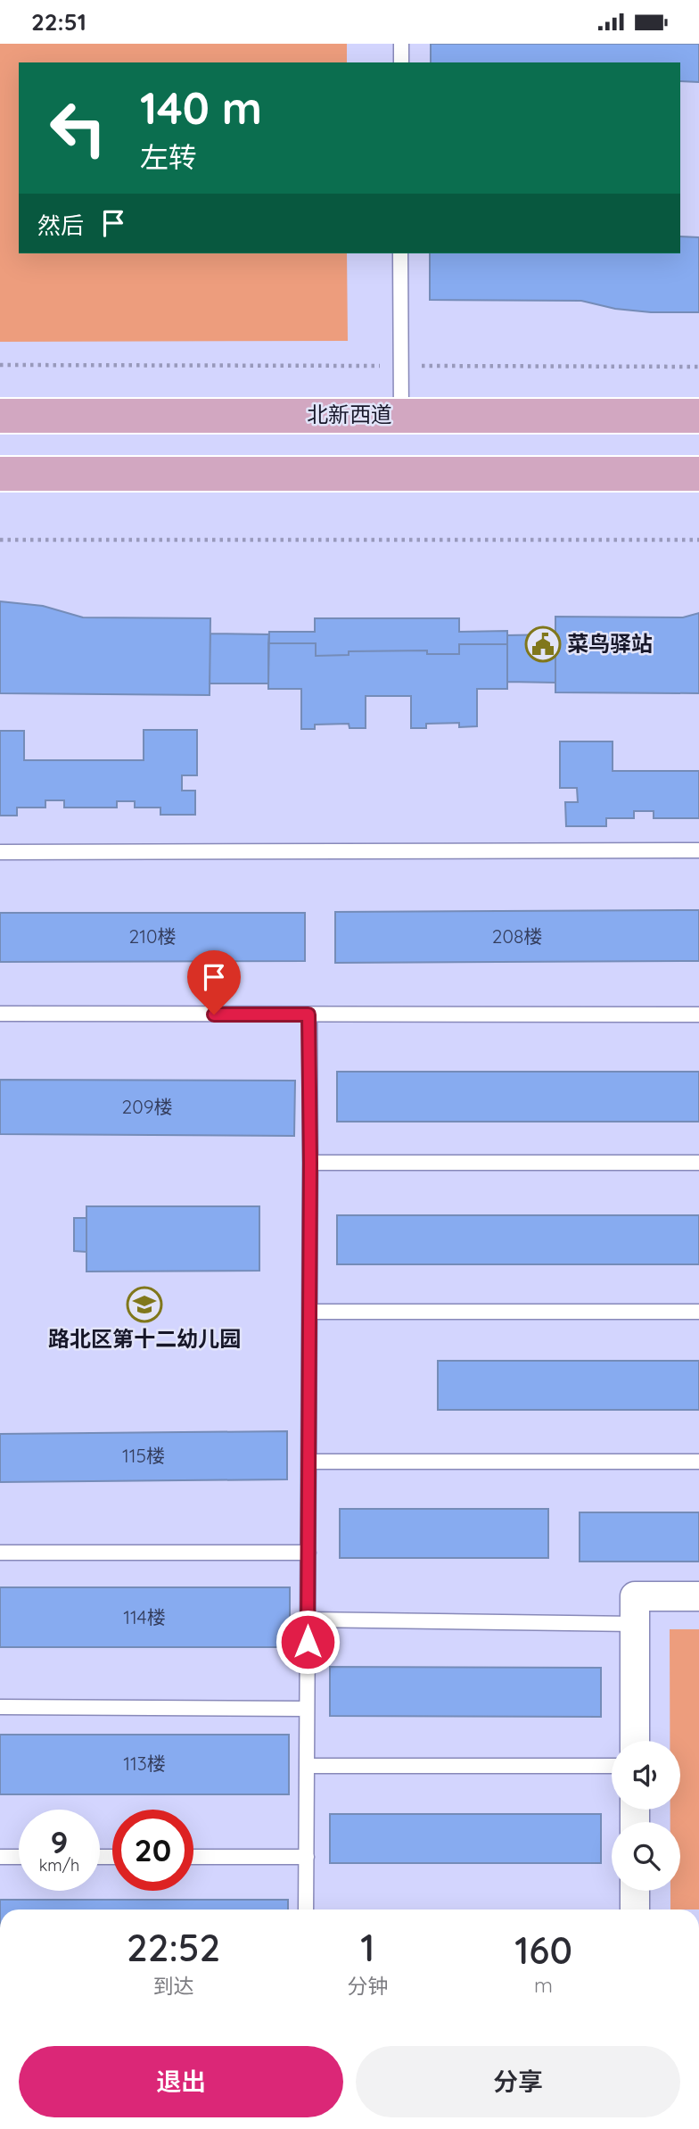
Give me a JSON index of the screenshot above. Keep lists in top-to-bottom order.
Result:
{
  "streets": {
    "main road": ["北新西道"]
  },
  "places": {
    "public building": ["菜鸟驿站"],
    "school or university": ["路北区第十二幼儿园"]
  },
  "house_numbers": [
    "210楼",
    "208楼",
    "209楼",
    "115楼",
    "114楼",
    "113楼"
  ],
  "page": {
    "status": "22:51",
    "turn": ["140 m", "左转"],
    "then": "然后",
    "speed": "9 km/h",
    "limit": "20",
    "eta": [
      "22:52",
      "到达",
      "1",
      "分钟",
      "160",
      "m"
    ],
    "buttons": ["退出", "分享"]
  }
}
